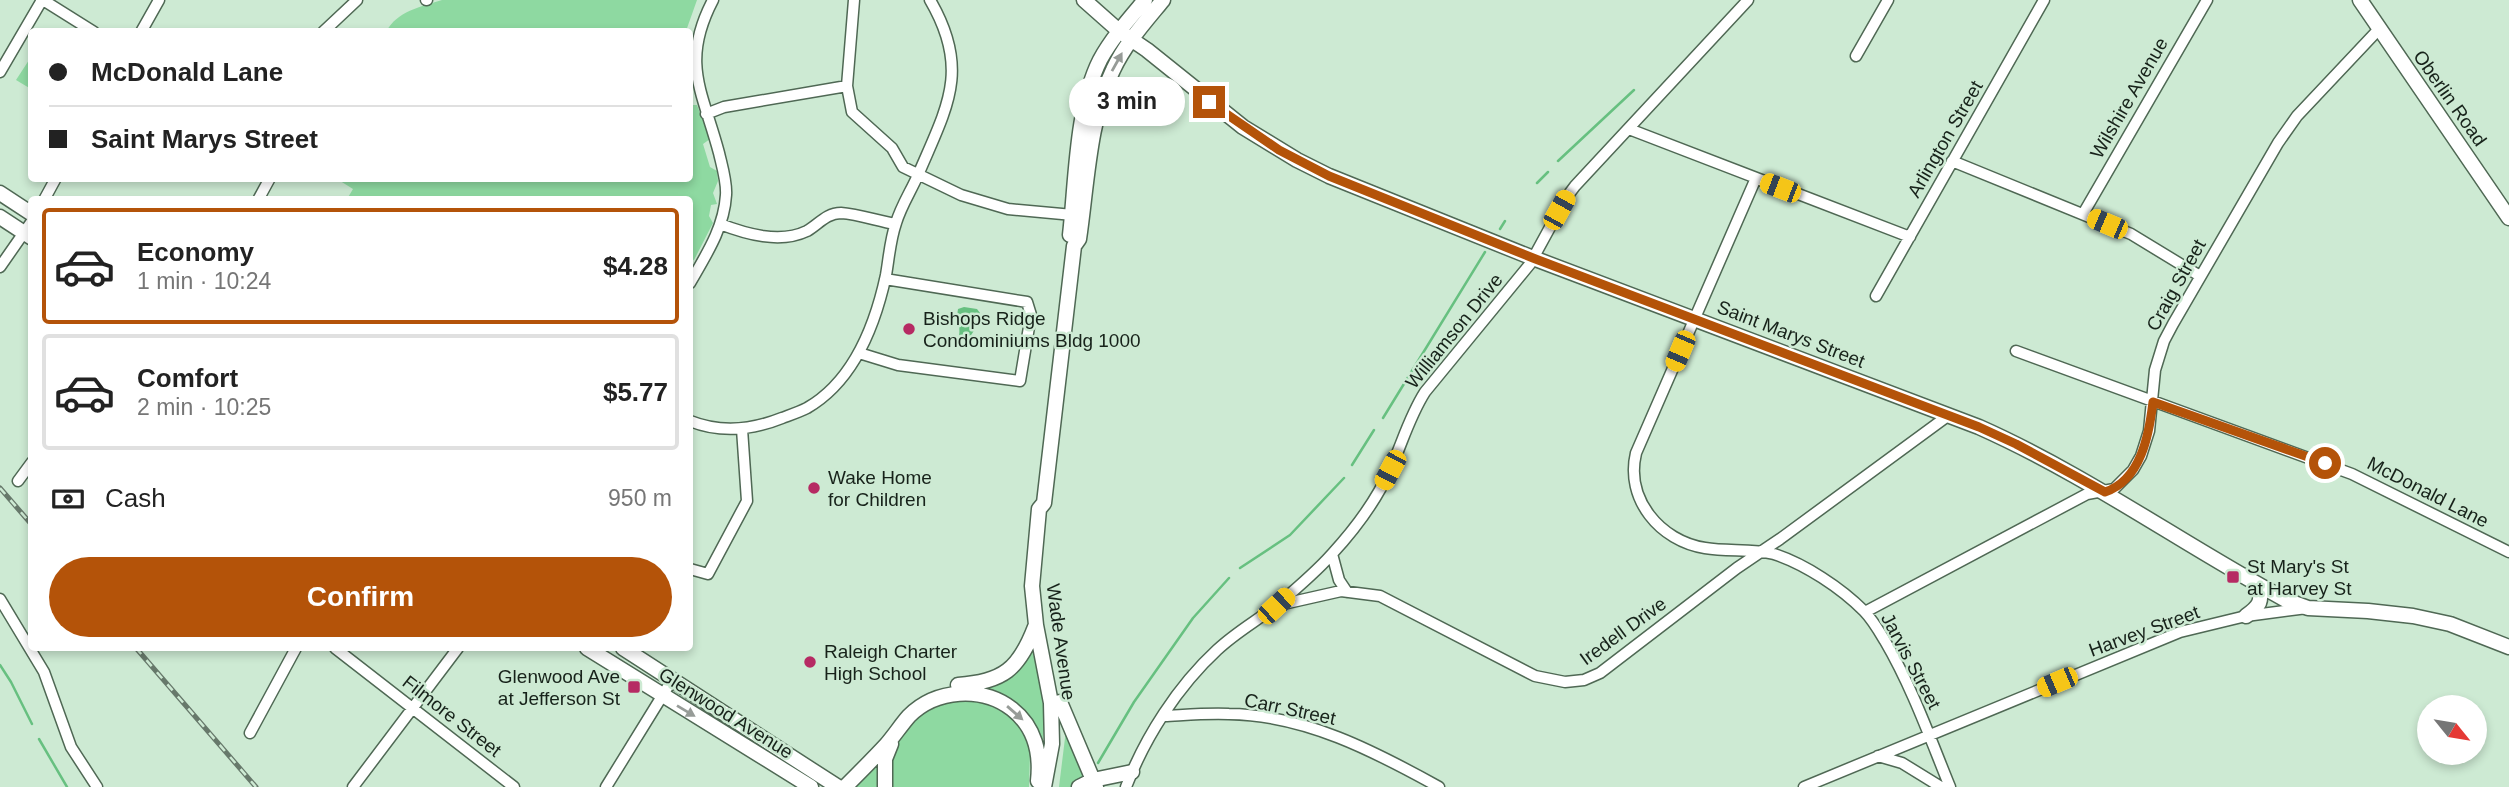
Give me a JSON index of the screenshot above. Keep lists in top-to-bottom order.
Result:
{
  "streets": {
    "main road": [
      "Oberlin Road",
      "Saint Marys Street",
      "Wade Avenue",
      "Glenwood Avenue"
    ],
    "street": [
      "Wilshire Avenue",
      "Arlington Street",
      "Craig Street",
      "Williamson Drive",
      "McDonald Lane",
      "Iredell Drive",
      "Harvey Street",
      "Jarvis Street",
      "Carr Street",
      "Filmore Street"
    ]
  },
  "crossings": [
    ["Oberlin Road", "Craig Street"],
    ["Craig Street", "Saint Marys Street"],
    ["Craig Street", "McDonald Lane"],
    ["Craig Street", "Jarvis Street"],
    ["Williamson Drive", "Saint Marys Street"],
    ["Williamson Drive", "Iredell Drive"],
    ["Williamson Drive", "Carr Street"],
    ["Saint Marys Street", "Iredell Drive"],
    ["Saint Marys Street", "Harvey Street"],
    ["Saint Marys Street", "Wade Avenue"],
    ["Saint Marys Street", "Jarvis Street"],
    ["Iredell Drive", "Jarvis Street"],
    ["Harvey Street", "Jarvis Street"]
  ],
  "places": {
    "other": ["Bishops Ridge Condominiums Bldg 1000", "Wake Home for Children", "Raleigh Charter High School"],
    "transit": ["St Mary's St at Harvey St", "Glenwood Ave at Jefferson St"]
  },
  "north": "bottom right",
  "page": {
    "banner": ["McDonald Lane", "Saint Marys Street"],
    "bubble": "3 min",
    "list": [
      {
        "name": "Economy",
        "note": "1 min · 10:24",
        "value": "$4.28"
      },
      {
        "name": "Comfort",
        "note": "2 min · 10:25",
        "value": "$5.77"
      }
    ],
    "pay": ["Cash", "950 m"],
    "buttons": "Confirm"
  }
}
